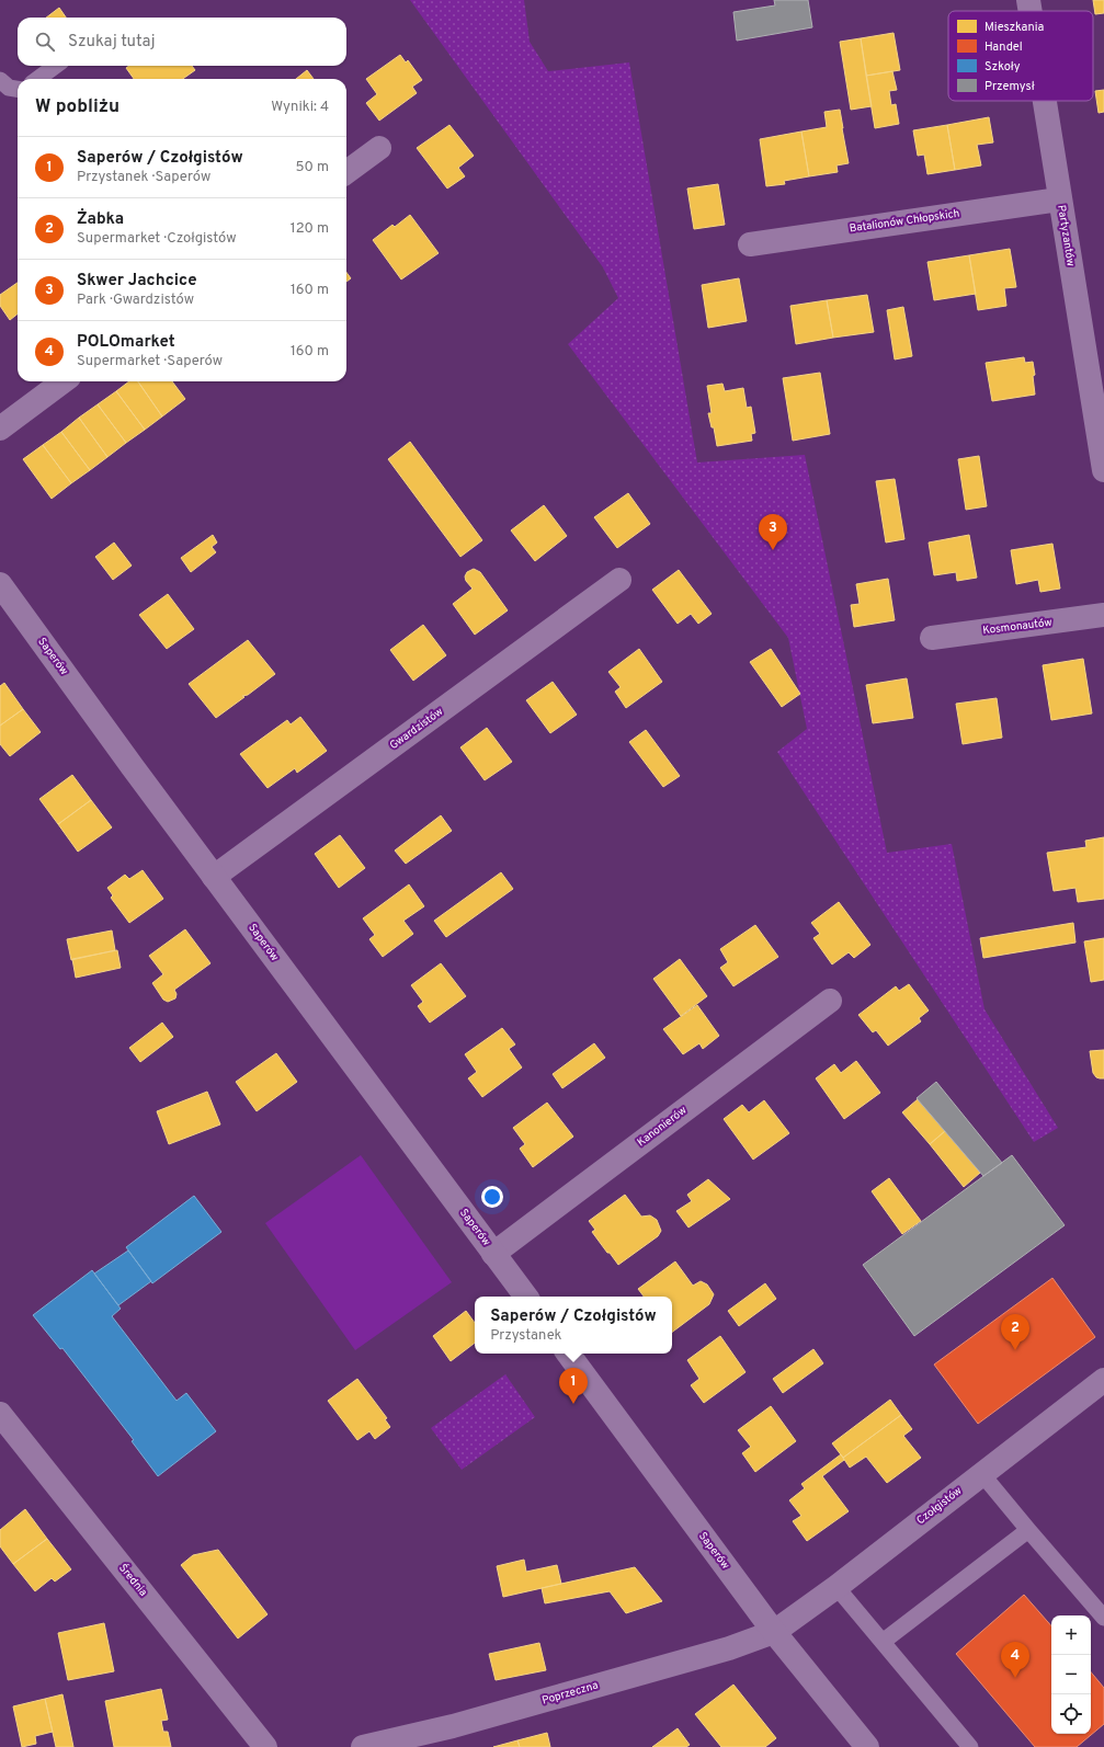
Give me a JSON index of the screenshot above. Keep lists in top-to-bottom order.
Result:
{
  "streets": {
    "street": [
      "Batalionów Chłopskich",
      "Partyzantów",
      "Kosmonautów",
      "Saperów",
      "Gwardzistów",
      "Kanonierów",
      "Czołgistów",
      "Średnia",
      "Poprzeczna"
    ]
  },
  "crossings": [
    ["Batalionów Chłopskich", "Partyzantów"],
    ["Saperów", "Gwardzistów"],
    ["Saperów", "Kanonierów"],
    ["Saperów", "Czołgistów"],
    ["Saperów", "Poprzeczna"],
    ["Czołgistów", "Poprzeczna"]
  ],
  "legend": [
    "Mieszkania",
    "Handel",
    "Szkoły",
    "Przemysł"
  ],
  "page": {
    "search": "Szukaj tutaj",
    "heading": ["W pobliżu", "Wyniki: 4"],
    "list": [
      {
        "mark": "1",
        "name": "Saperów / Czołgistów",
        "note": "Przystanek · Saperów",
        "value": "50 m"
      },
      {
        "mark": "2",
        "name": "Żabka",
        "note": "Supermarket · Czołgistów",
        "value": "120 m"
      },
      {
        "mark": "3",
        "name": "Skwer Jachcice",
        "note": "Park · Gwardzistów",
        "value": "160 m"
      },
      {
        "mark": "4",
        "name": "POLOmarket",
        "note": "Supermarket · Saperów",
        "value": "160 m"
      }
    ],
    "pins": [
      "3",
      "2",
      "1",
      "4"
    ],
    "popup": ["Saperów / Czołgistów", "Przystanek"],
    "map_buttons": ["+", "−"]
  }
}
